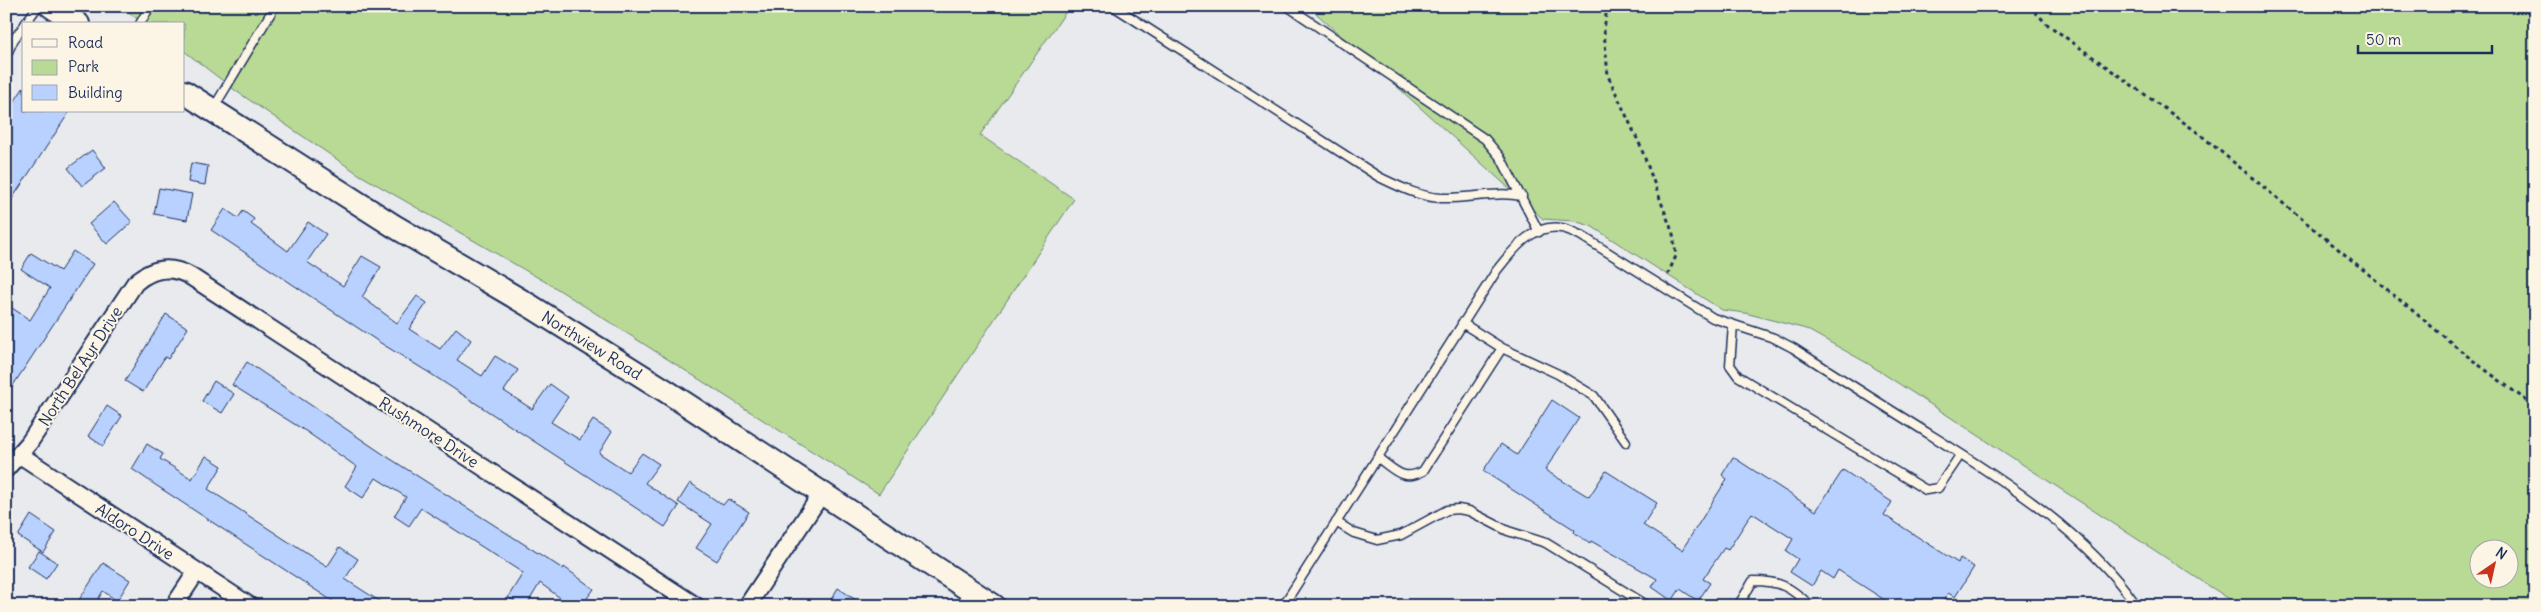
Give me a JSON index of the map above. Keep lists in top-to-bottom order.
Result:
{
  "streets": {
    "street": [
      "Northview Road",
      "North Bel Ayr Drive",
      "Rushmore Drive",
      "Aldoro Drive"
    ]
  },
  "crossings": [
    ["North Bel Ayr Drive", "Rushmore Drive"],
    ["North Bel Ayr Drive", "Aldoro Drive"]
  ],
  "legend": ["Road", "Park", "Building"],
  "scale_bar": "50 m",
  "north": "top right"
}
